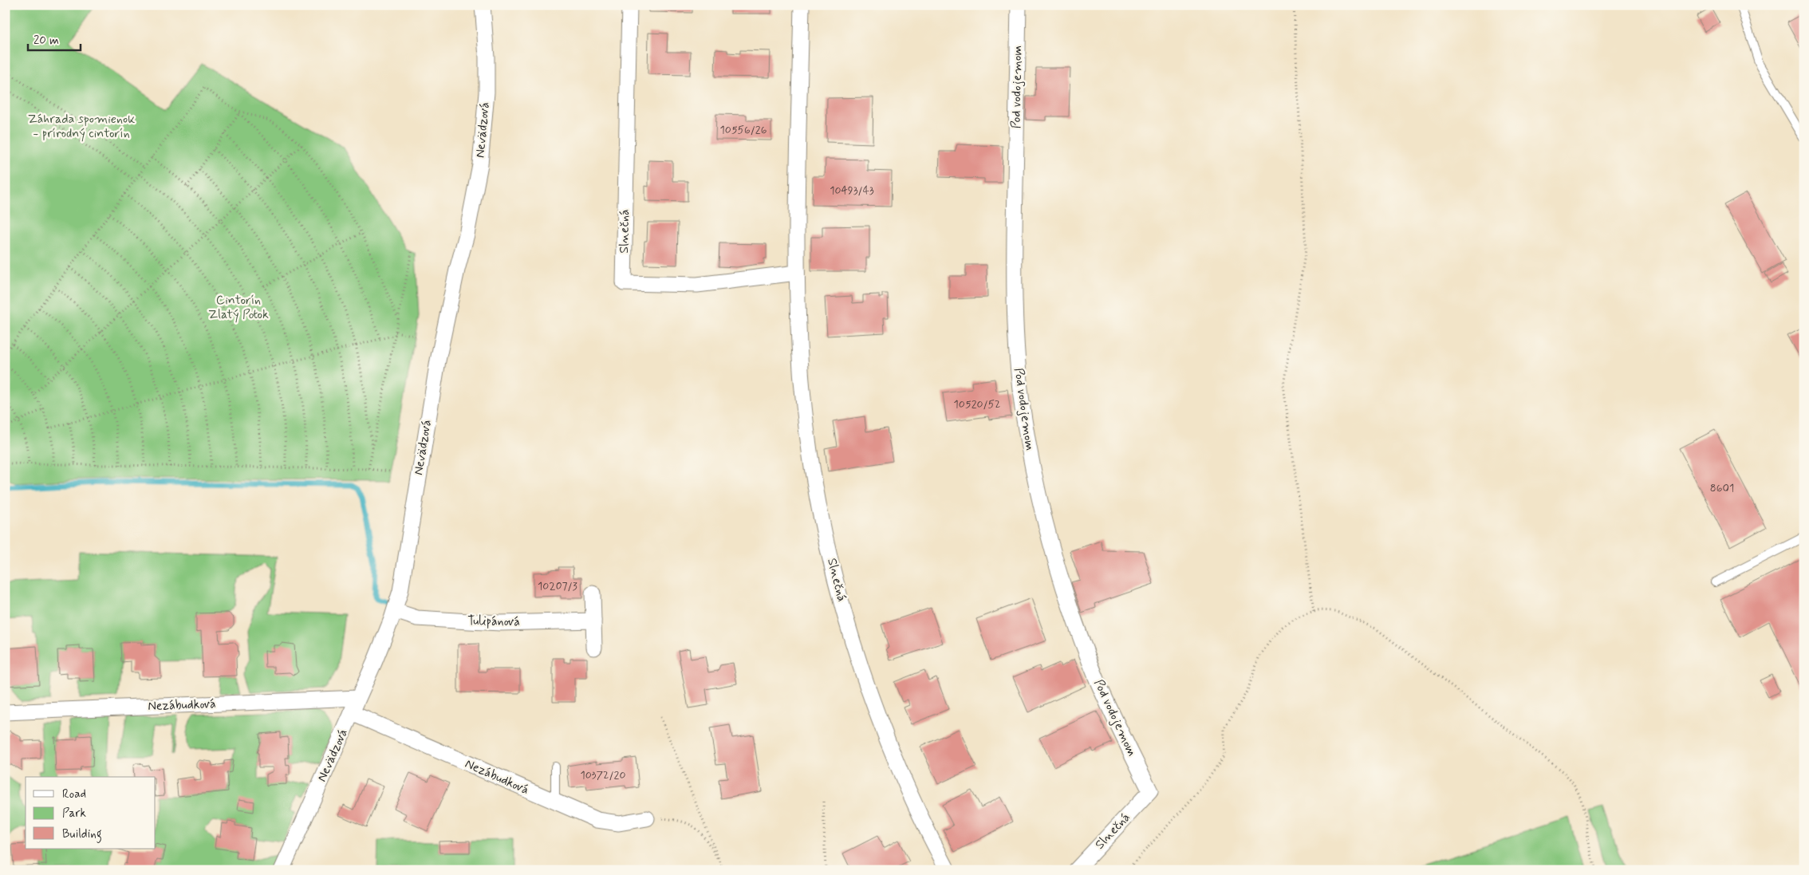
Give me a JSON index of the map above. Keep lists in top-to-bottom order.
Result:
{
  "streets": {
    "street": [
      "Pod vodojemom",
      "Nevädzová",
      "Slnečná",
      "Tulipánová",
      "Nezábudková"
    ]
  },
  "crossings": [
    ["Pod vodojemom", "Slnečná"],
    ["Nevädzová", "Tulipánová"],
    ["Nevädzová", "Nezábudková"]
  ],
  "parks": ["Záhrada spomienok - prírodný cintorín", "Cintorín Zlatý Potok"],
  "house_numbers": [
    "10556/26",
    "10493/43",
    "10520/52",
    "8601",
    "10207/3",
    "10372/20"
  ],
  "legend": ["Road", "Park", "Building"],
  "scale_bar": "20 m"
}
